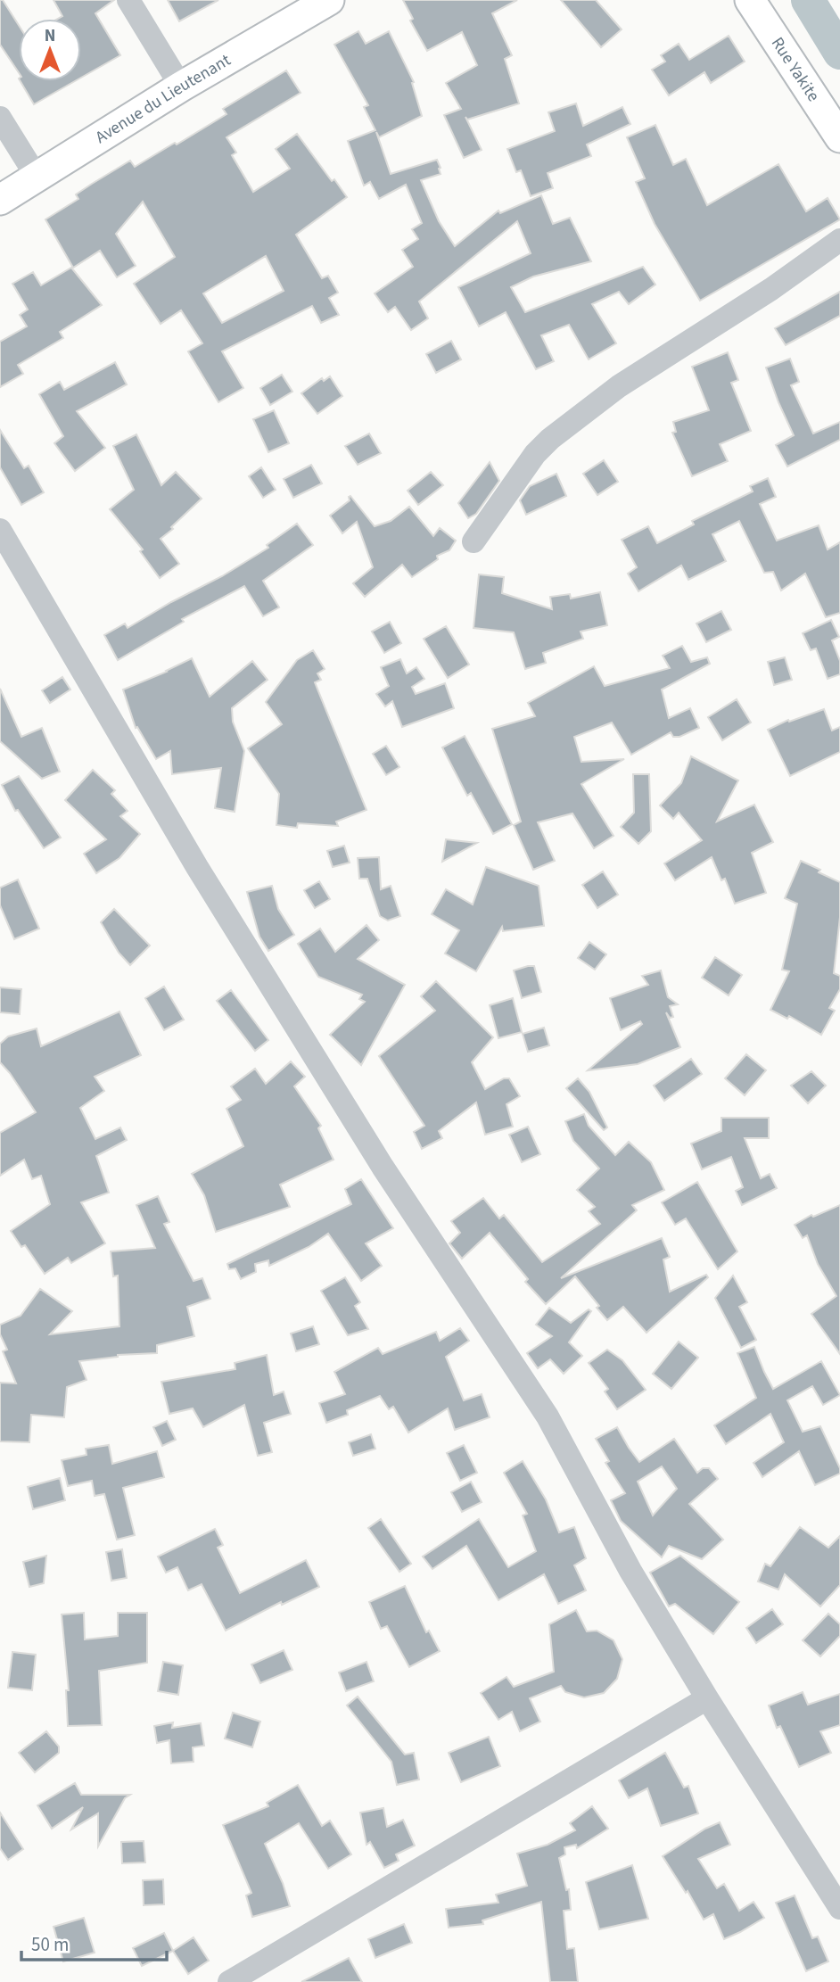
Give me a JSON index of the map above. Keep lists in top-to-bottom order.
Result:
{
  "streets": {
    "main road": ["Rue Yakite", "Avenue du Lieutenant"]
  },
  "scale_bar": "50 m",
  "north": "top"
}
